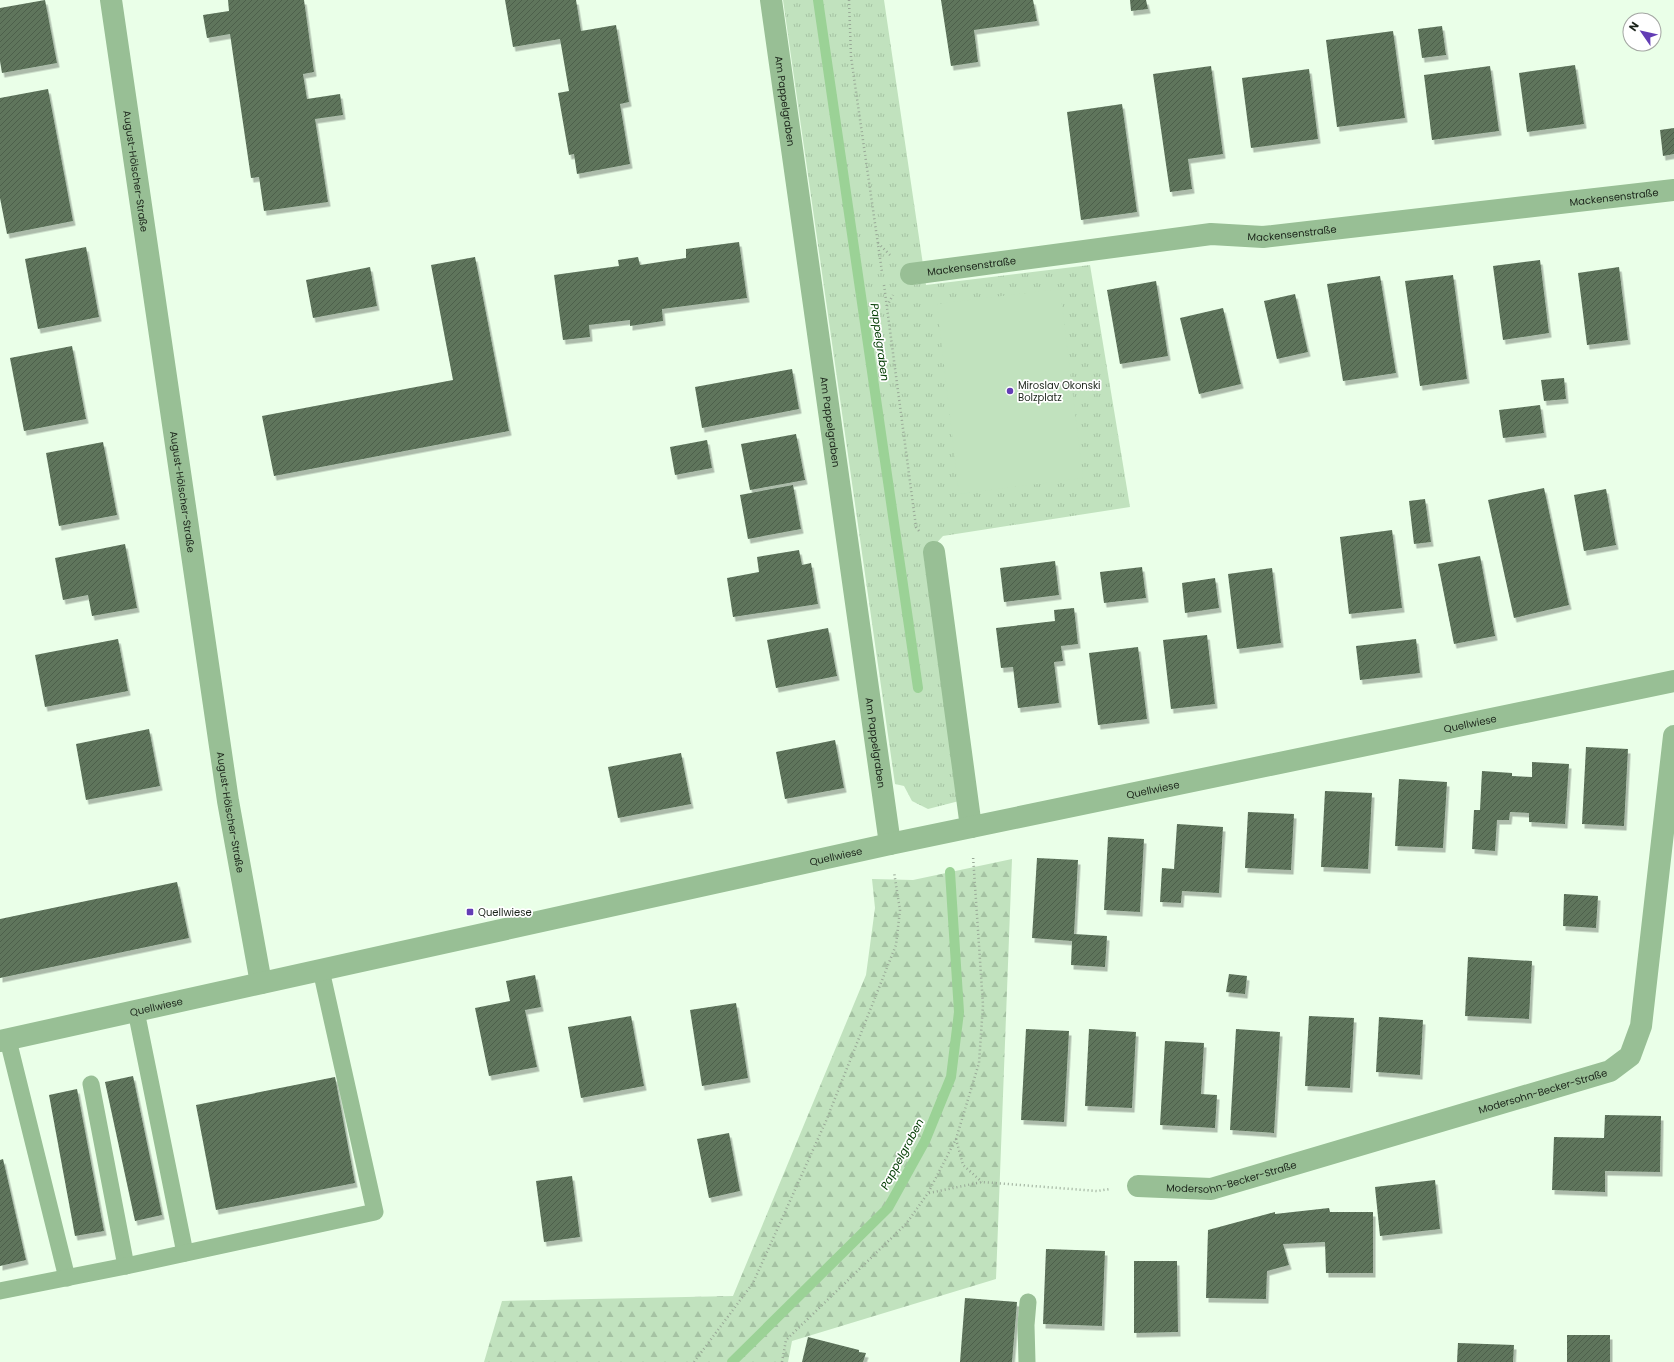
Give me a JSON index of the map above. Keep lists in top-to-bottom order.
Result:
{
  "streets": {
    "street": [
      "Am Pappelgraben",
      "August-Hölscher-Straße",
      "Mackensenstraße",
      "Quellwiese",
      "Modersohn-Becker-Straße"
    ]
  },
  "crossings": [
    ["Am Pappelgraben", "Quellwiese"],
    ["August-Hölscher-Straße", "Quellwiese"]
  ],
  "water": ["Pappelgraben"],
  "places": {
    "other": ["Miroslav Okonski Bolzplatz"],
    "transit": ["Quellwiese"]
  },
  "north": "top left"
}
